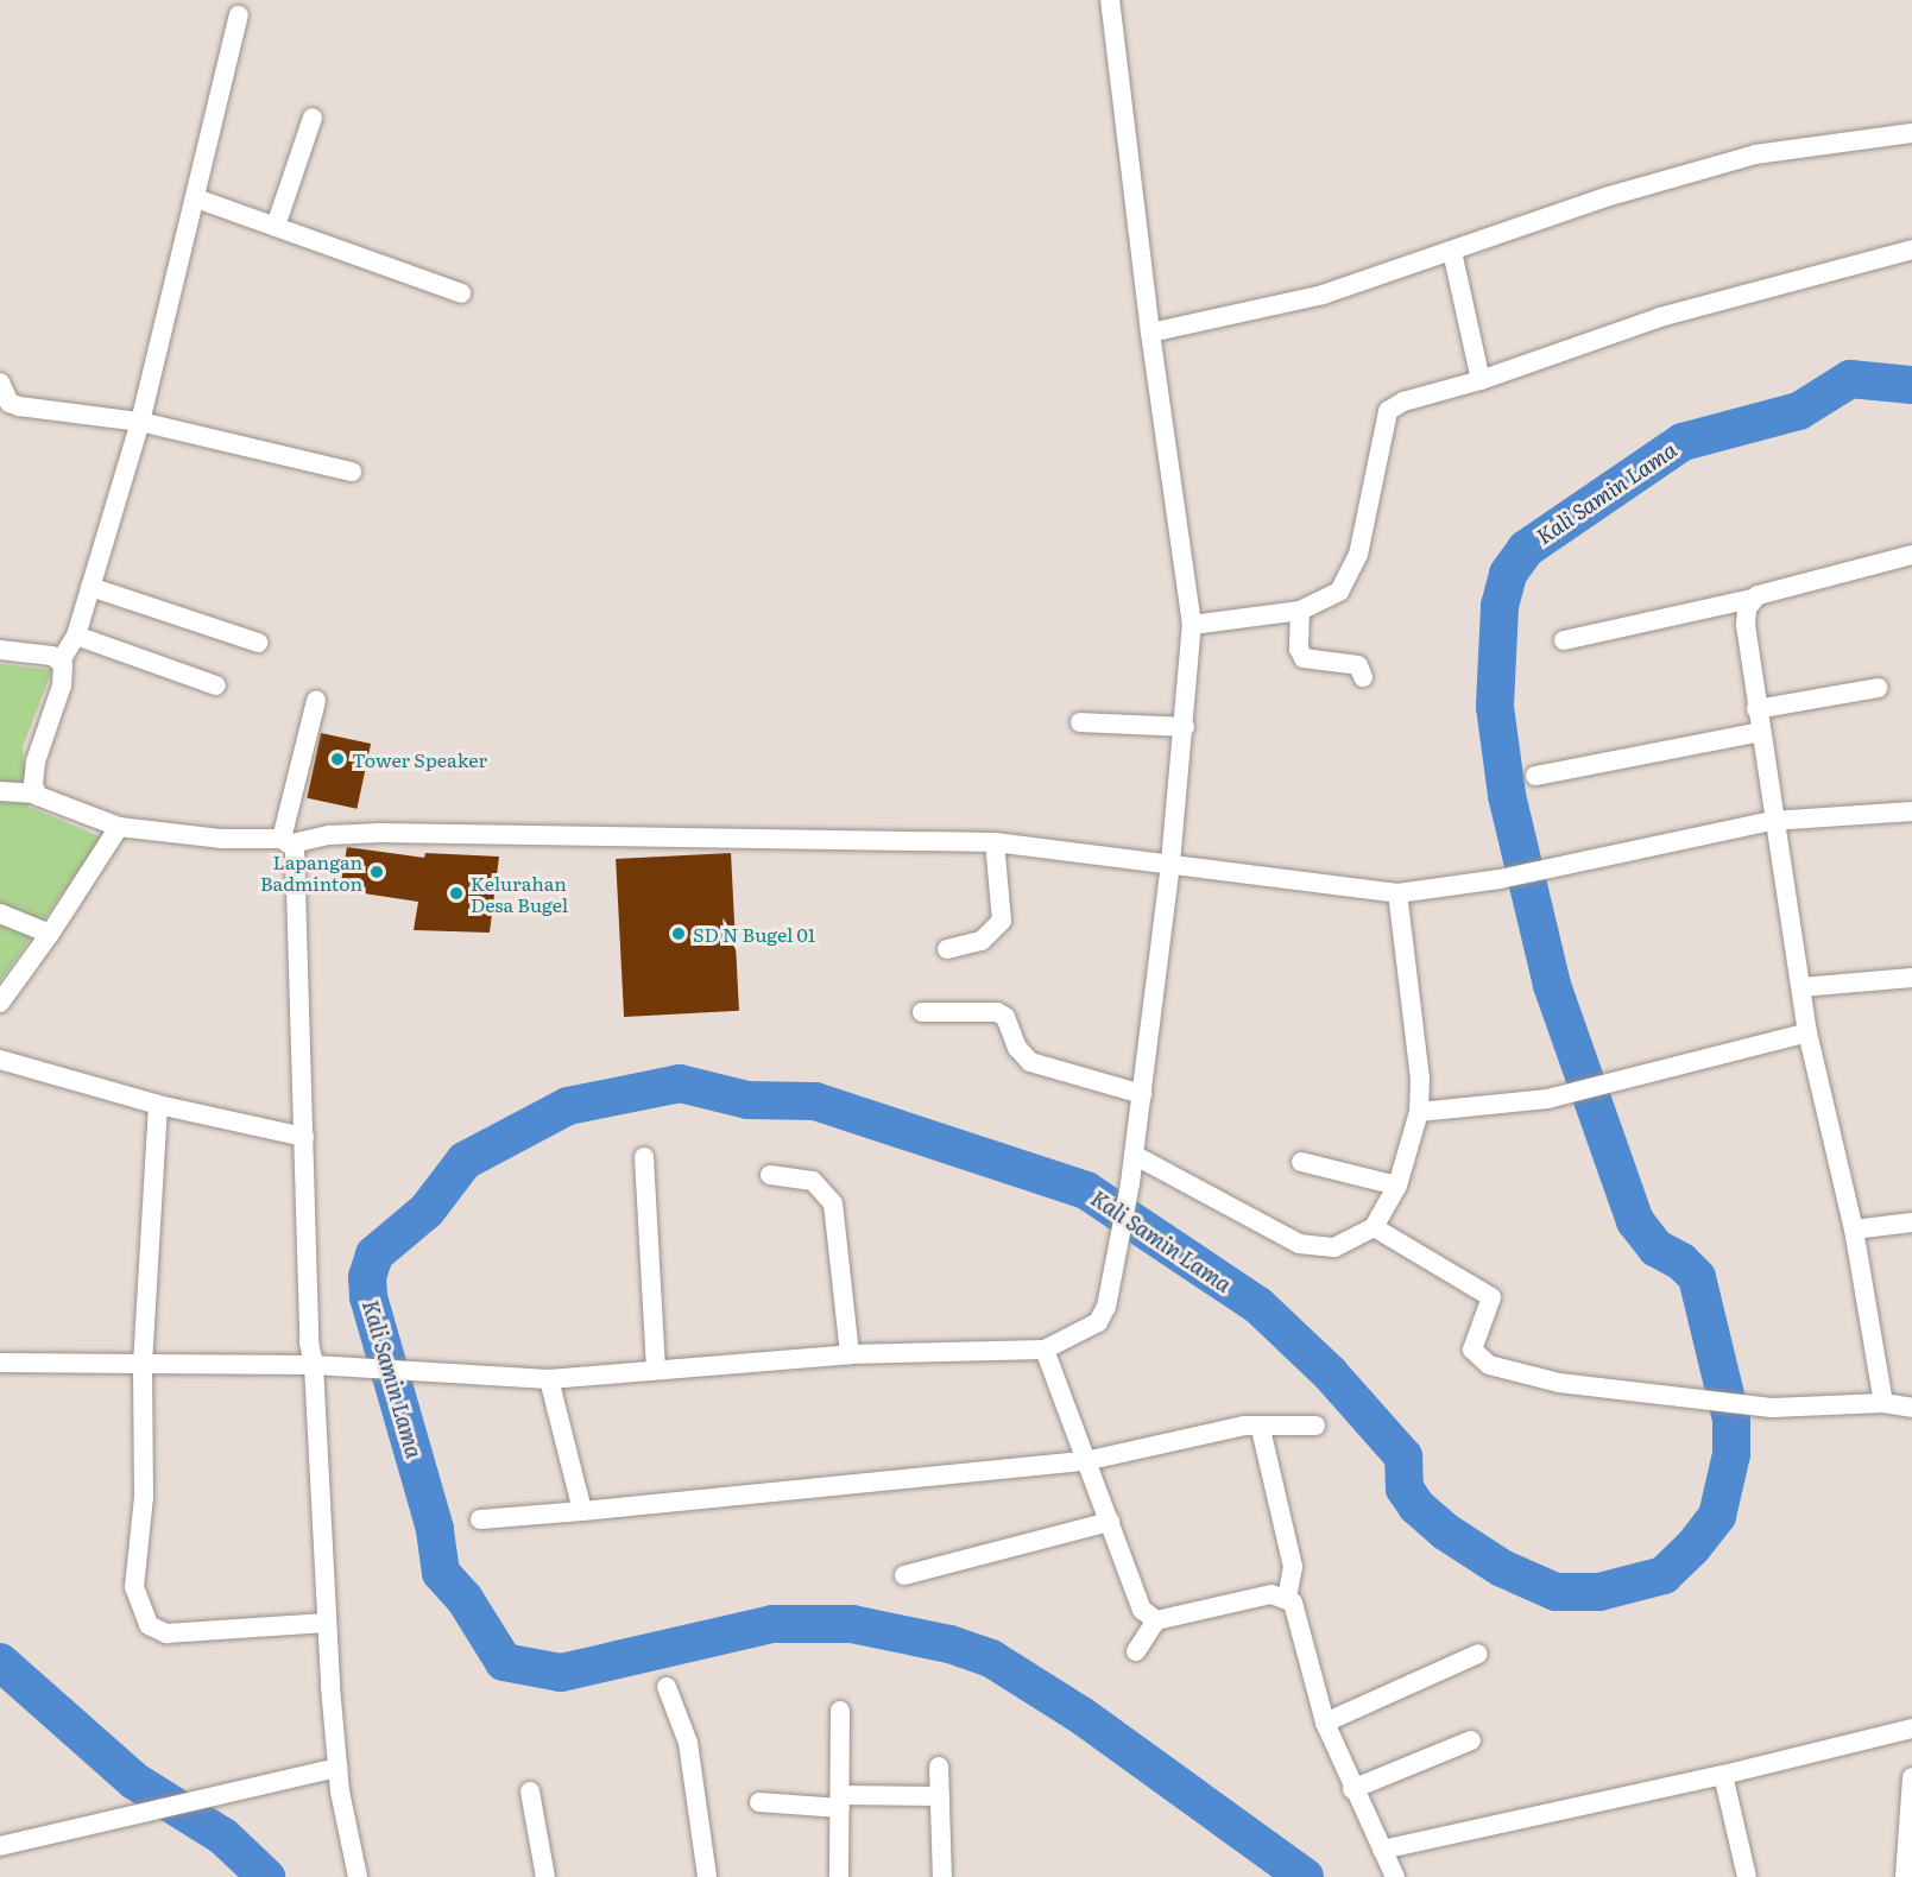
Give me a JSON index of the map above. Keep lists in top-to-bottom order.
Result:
{
  "water": ["Kali Samin Lama"],
  "places": [
    "Tower Speaker",
    "Lapangan Badminton",
    "Kelurahan Desa Bugel",
    "SD N Bugel 01"
  ]
}
